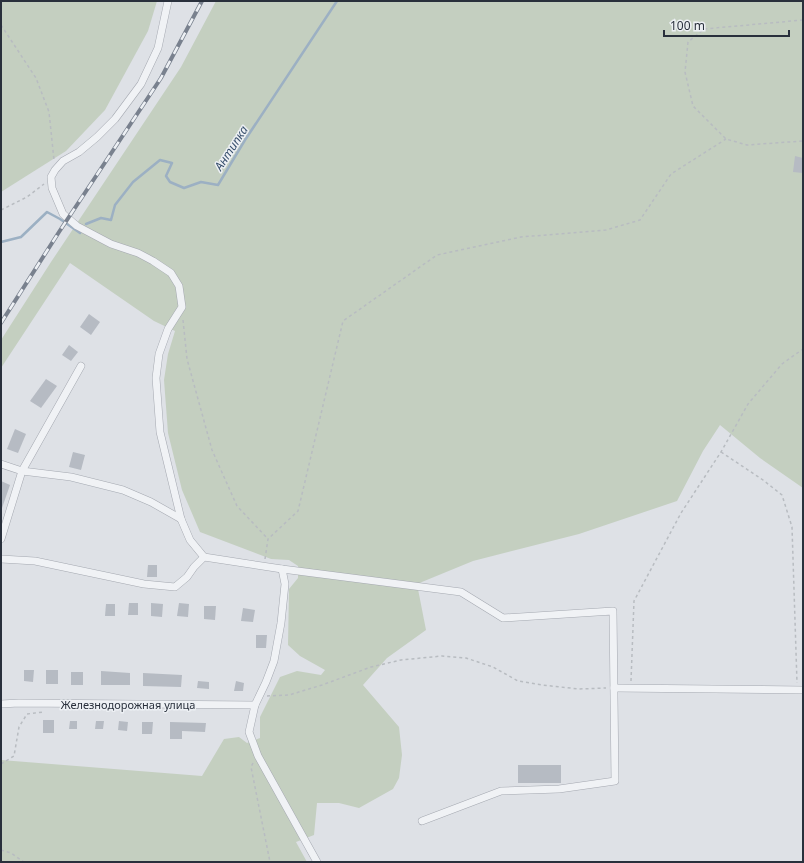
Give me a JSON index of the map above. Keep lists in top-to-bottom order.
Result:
{
  "streets": {
    "street": ["Железнодорожная улица"]
  },
  "water": ["Антипка"],
  "scale_bar": "100 m"
}
